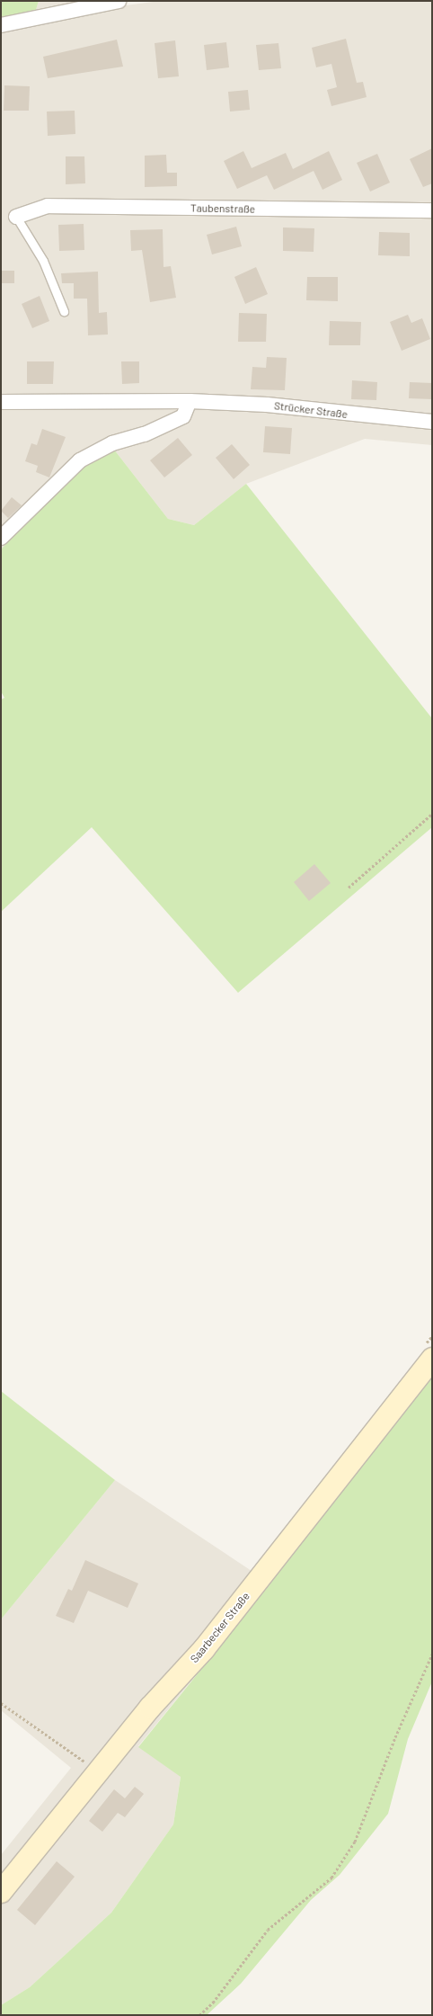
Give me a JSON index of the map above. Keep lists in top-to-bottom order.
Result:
{
  "streets": {
    "main road": ["Saarbecker Straße"],
    "street": ["Taubenstraße", "Strücker Straße"]
  }
}
